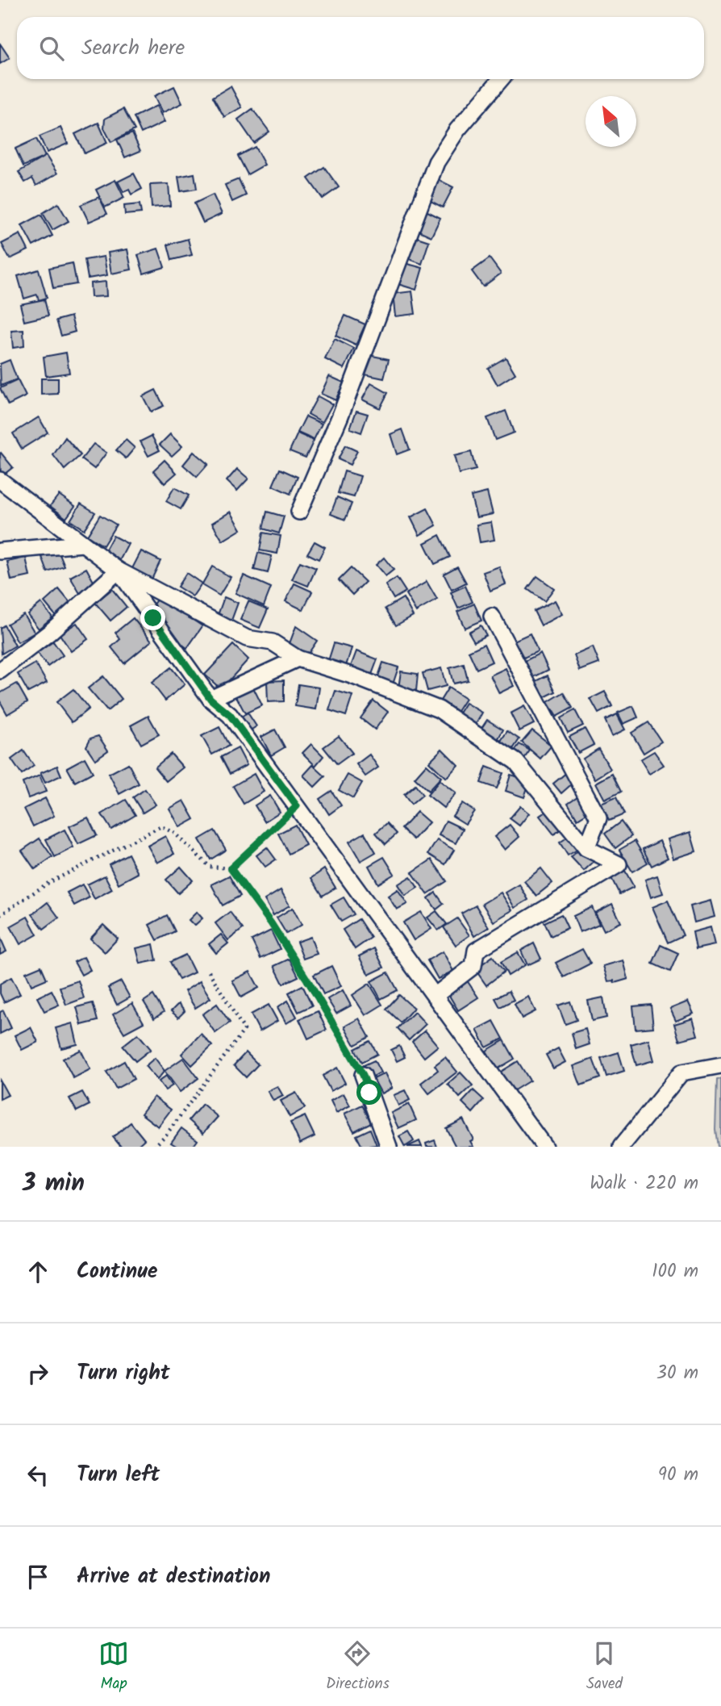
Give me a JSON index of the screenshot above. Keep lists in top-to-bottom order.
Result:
{
  "north": "top left",
  "page": {
    "search": "Search here",
    "heading": ["3 min", "Walk · 220 m"],
    "list": [
      ["Continue", "100 m"],
      ["Turn right", "30 m"],
      ["Turn left", "90 m"],
      "Arrive at destination"
    ],
    "nav": ["Map", "Directions", "Saved"]
  }
}
